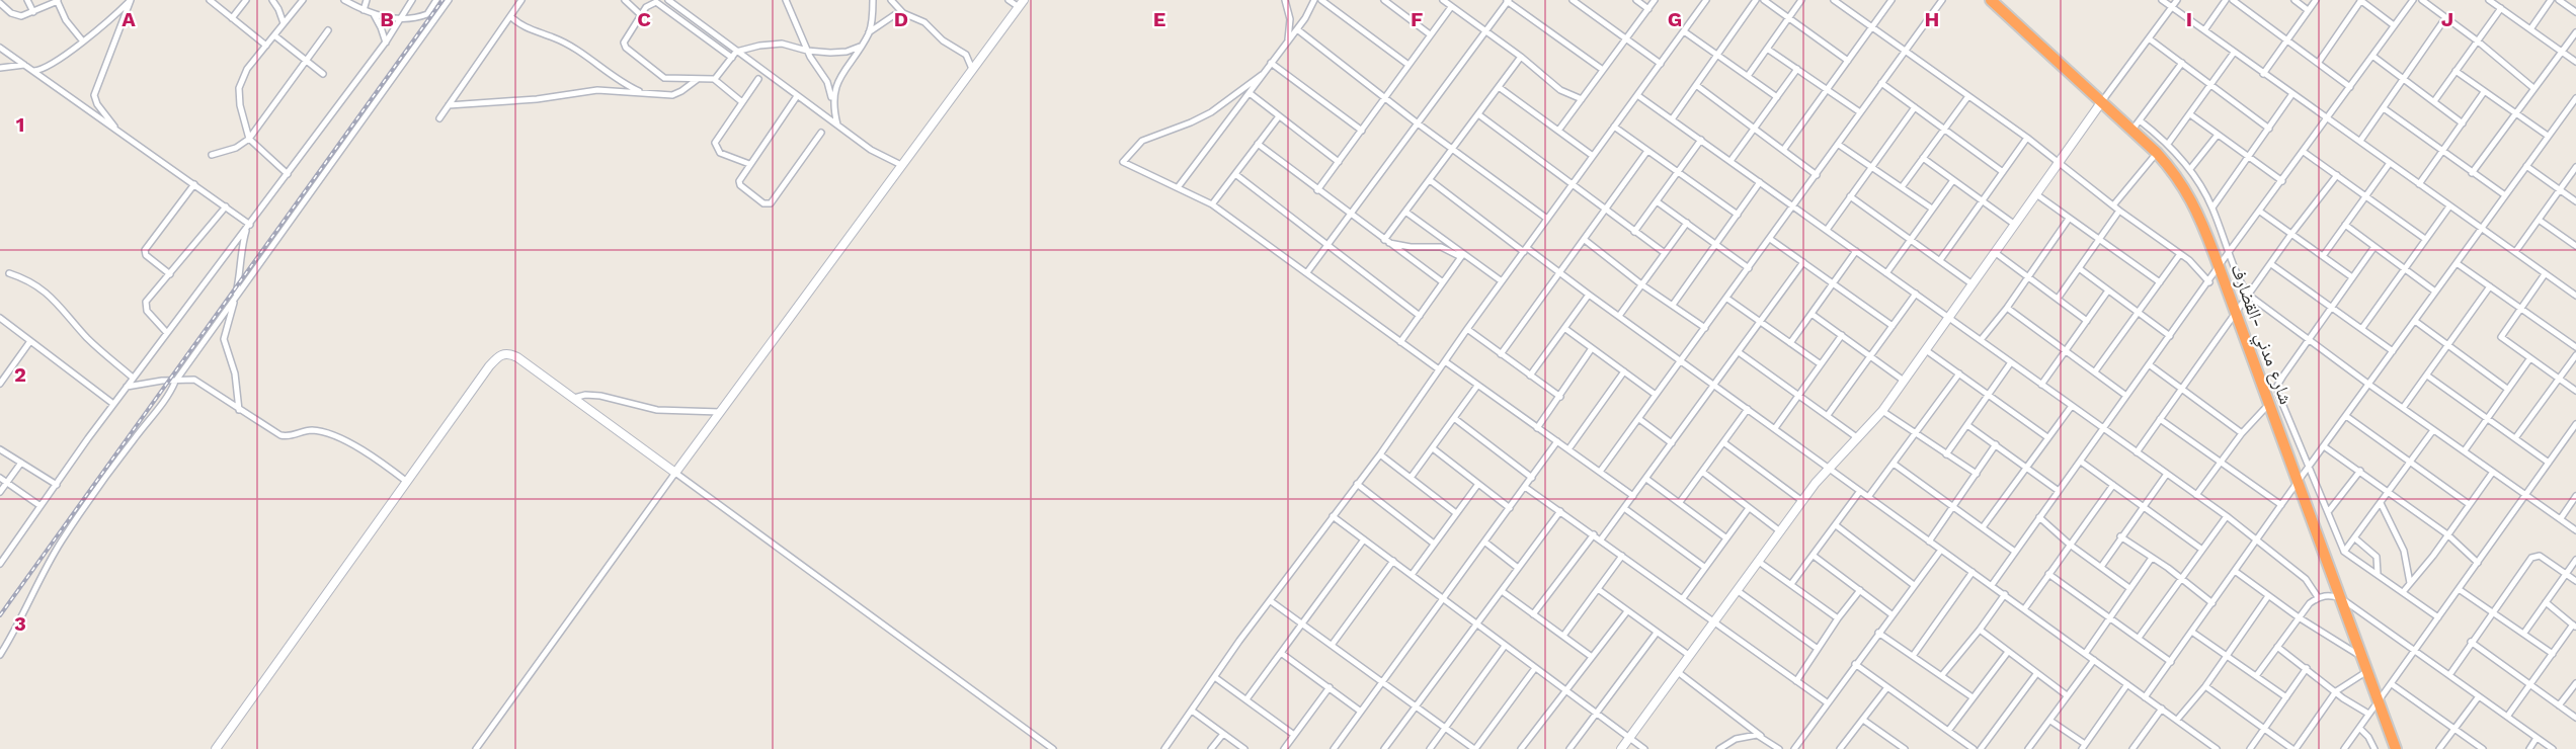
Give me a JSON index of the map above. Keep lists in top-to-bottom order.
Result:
{
  "streets": {
    "highway": ["شارع مدني -القضارف"]
  },
  "grid": {
    "columns": [
      "A",
      "B",
      "C",
      "D",
      "E",
      "F",
      "G",
      "H",
      "I",
      "J"
    ],
    "rows": ["1", "2", "3"]
  }
}
